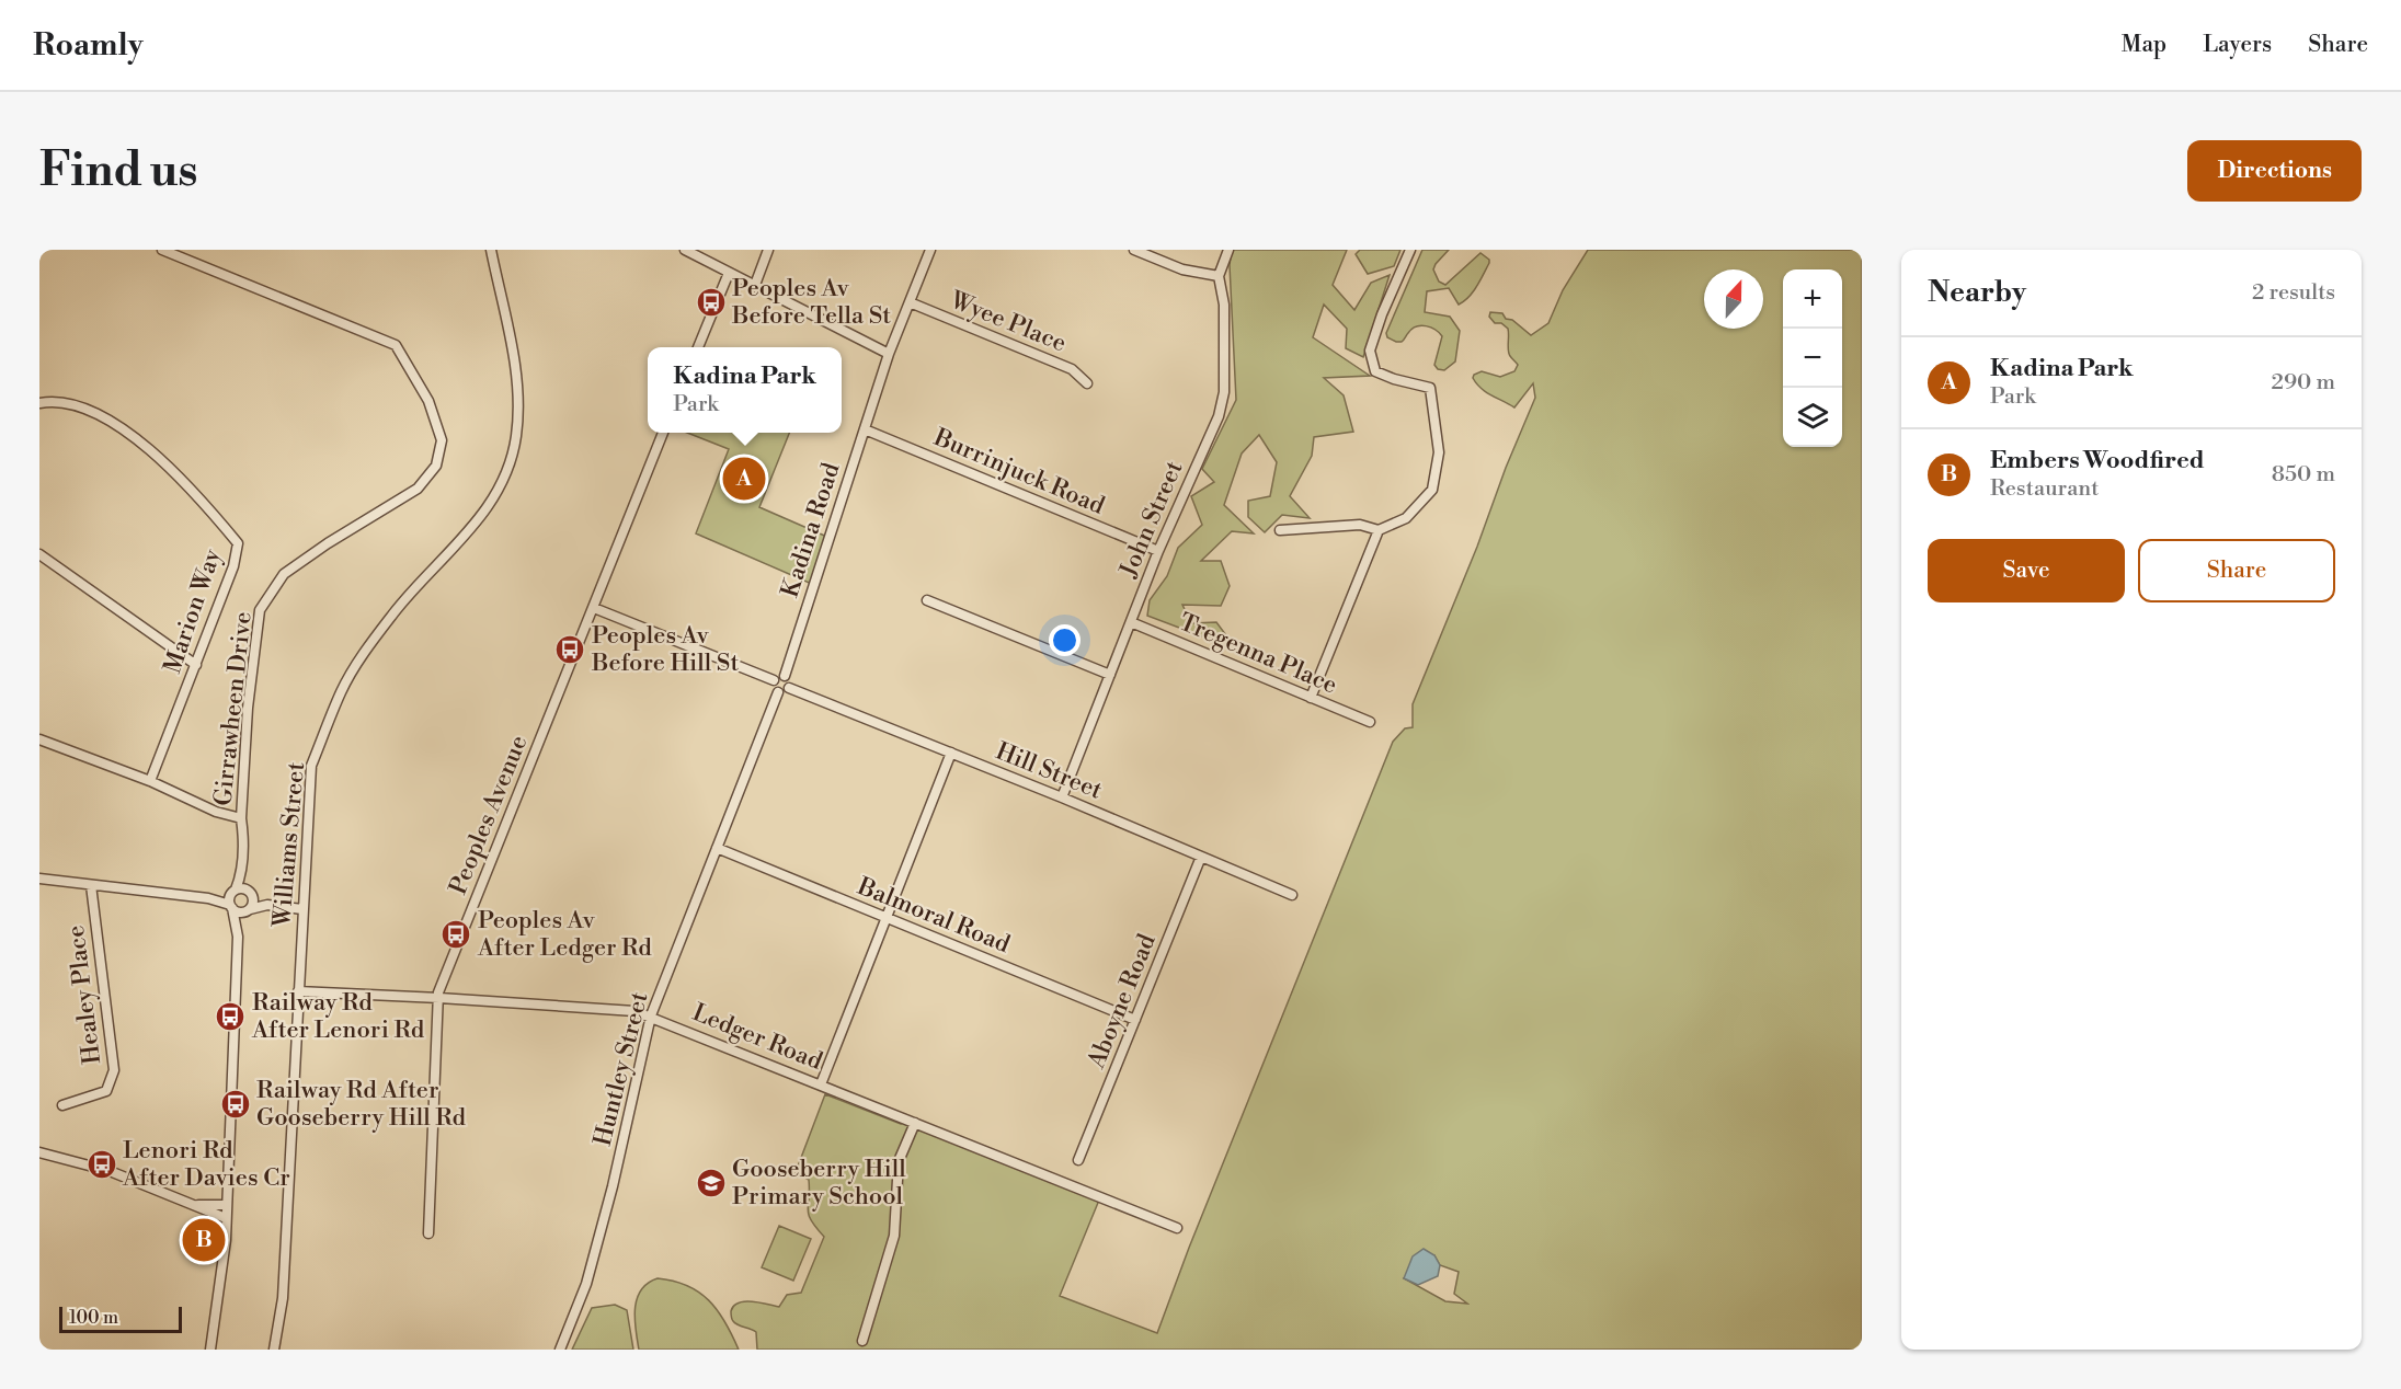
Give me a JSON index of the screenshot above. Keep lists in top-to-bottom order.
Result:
{
  "streets": {
    "street": [
      "Wyee Place",
      "Burrinjuck Road",
      "John Street",
      "Kadina Road",
      "Marion Way",
      "Tregenna Place",
      "Girrawheen Drive",
      "Hill Street",
      "Peoples Avenue",
      "Williams Street",
      "Balmoral Road",
      "Healey Place",
      "Aboyne Road",
      "Ledger Road",
      "Huntley Street"
    ]
  },
  "crossings": [
    ["Wyee Place", "Kadina Road"],
    ["Burrinjuck Road", "John Street"],
    ["Burrinjuck Road", "Kadina Road"],
    ["John Street", "Tregenna Place"],
    ["John Street", "Hill Street"],
    ["Kadina Road", "Hill Street"],
    ["Kadina Road", "Huntley Street"],
    ["Hill Street", "Aboyne Road"],
    ["Hill Street", "Huntley Street"],
    ["Peoples Avenue", "Ledger Road"],
    ["Williams Street", "Ledger Road"],
    ["Balmoral Road", "Aboyne Road"],
    ["Balmoral Road", "Huntley Street"],
    ["Ledger Road", "Huntley Street"]
  ],
  "places": {
    "bus stop": [
      "Peoples Av Before Tella St",
      "Peoples Av Before Hill St",
      "Peoples Av After Ledger Rd",
      "Railway Rd After Lenori Rd",
      "Railway Rd After Gooseberry Hill Rd",
      "Lenori Rd After Davies Cr"
    ],
    "school or university": ["Gooseberry Hill Primary School"]
  },
  "scale_bar": "100 m",
  "north": "top",
  "page": {
    "header": "Roamly",
    "nav": ["Map", "Layers", "Share"],
    "buttons": [
      "Directions",
      ["Save", "Share"]
    ],
    "title": "Find us",
    "heading": ["Nearby", "2 results"],
    "map_buttons": ["+", "−"],
    "list": [
      {
        "mark": "A",
        "name": "Kadina Park",
        "note": "Park",
        "value": "290 m"
      },
      {
        "mark": "B",
        "name": "Embers Woodfired",
        "note": "Restaurant",
        "value": "850 m"
      }
    ],
    "popup": ["Kadina Park", "Park"],
    "pins": ["A", "B"],
    "scale": "100 m"
  }
}
